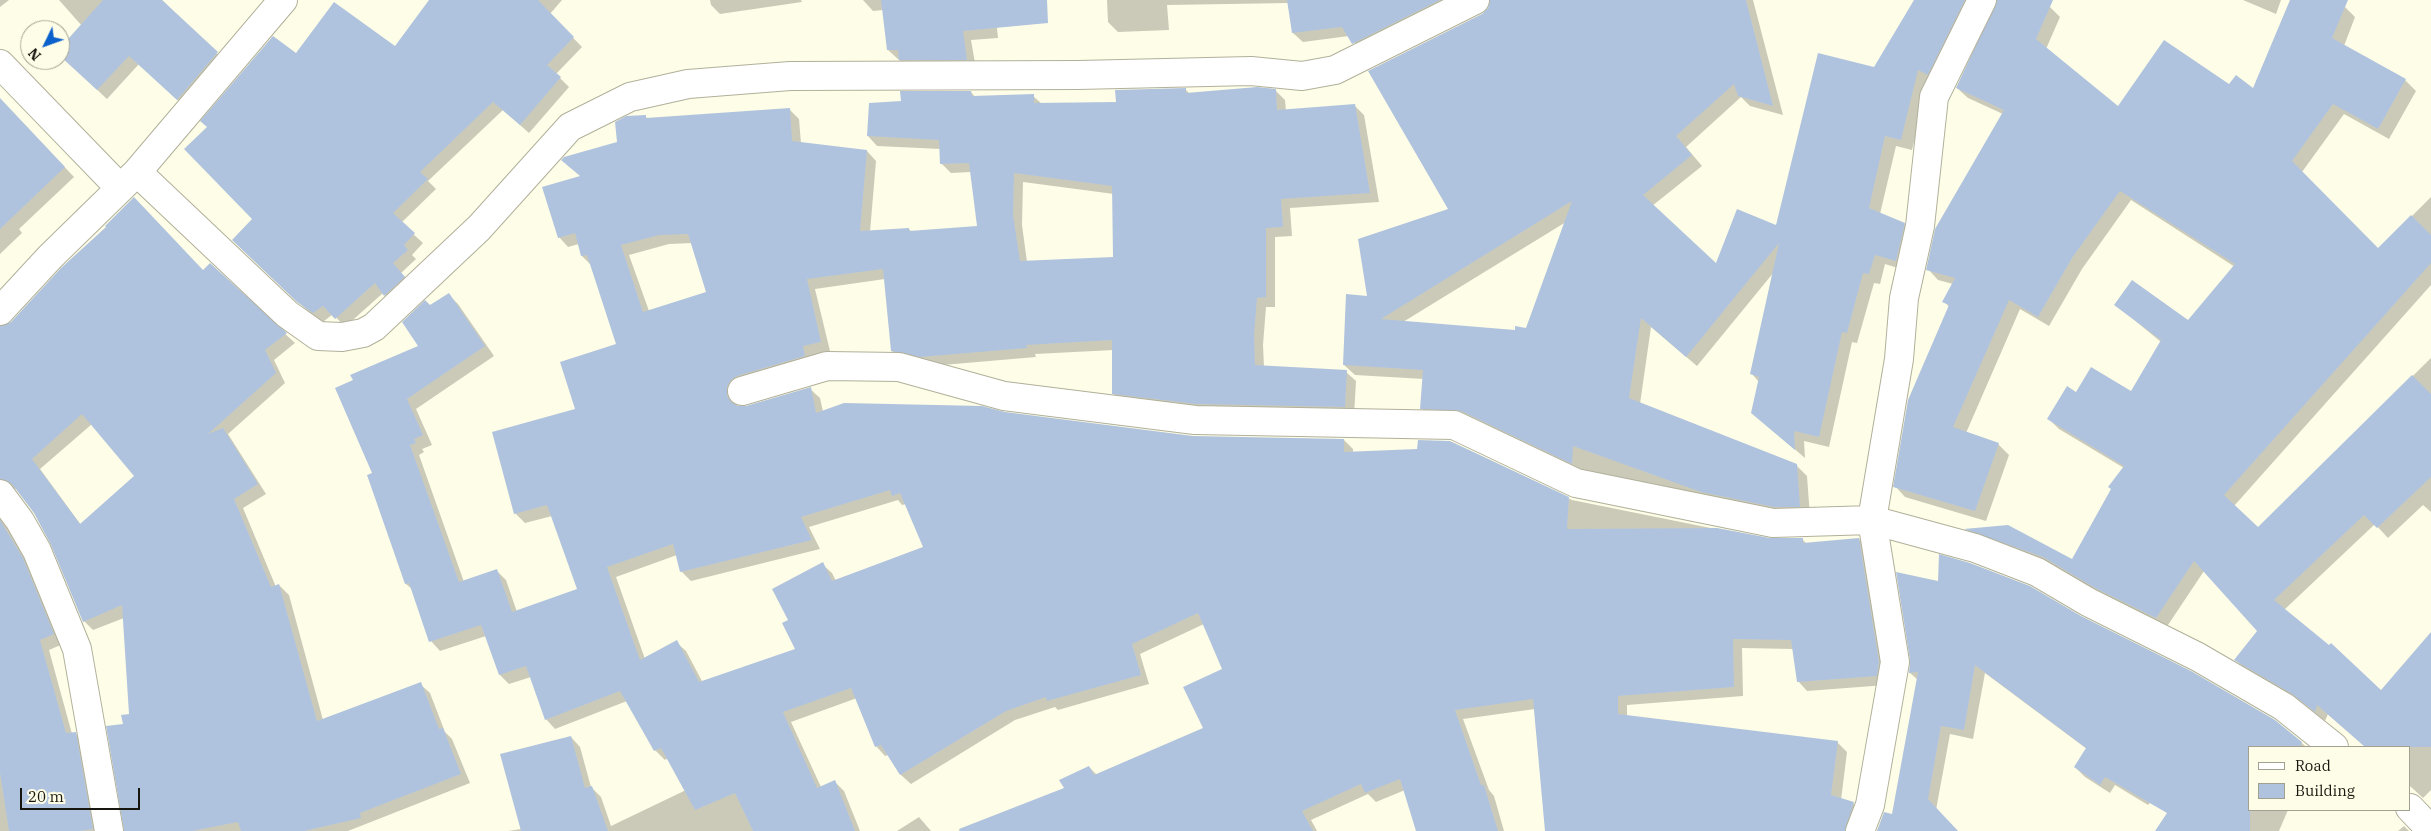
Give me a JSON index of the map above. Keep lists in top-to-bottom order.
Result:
{
  "legend": ["Road", "Building"],
  "scale_bar": "20 m",
  "north": "bottom left"
}
